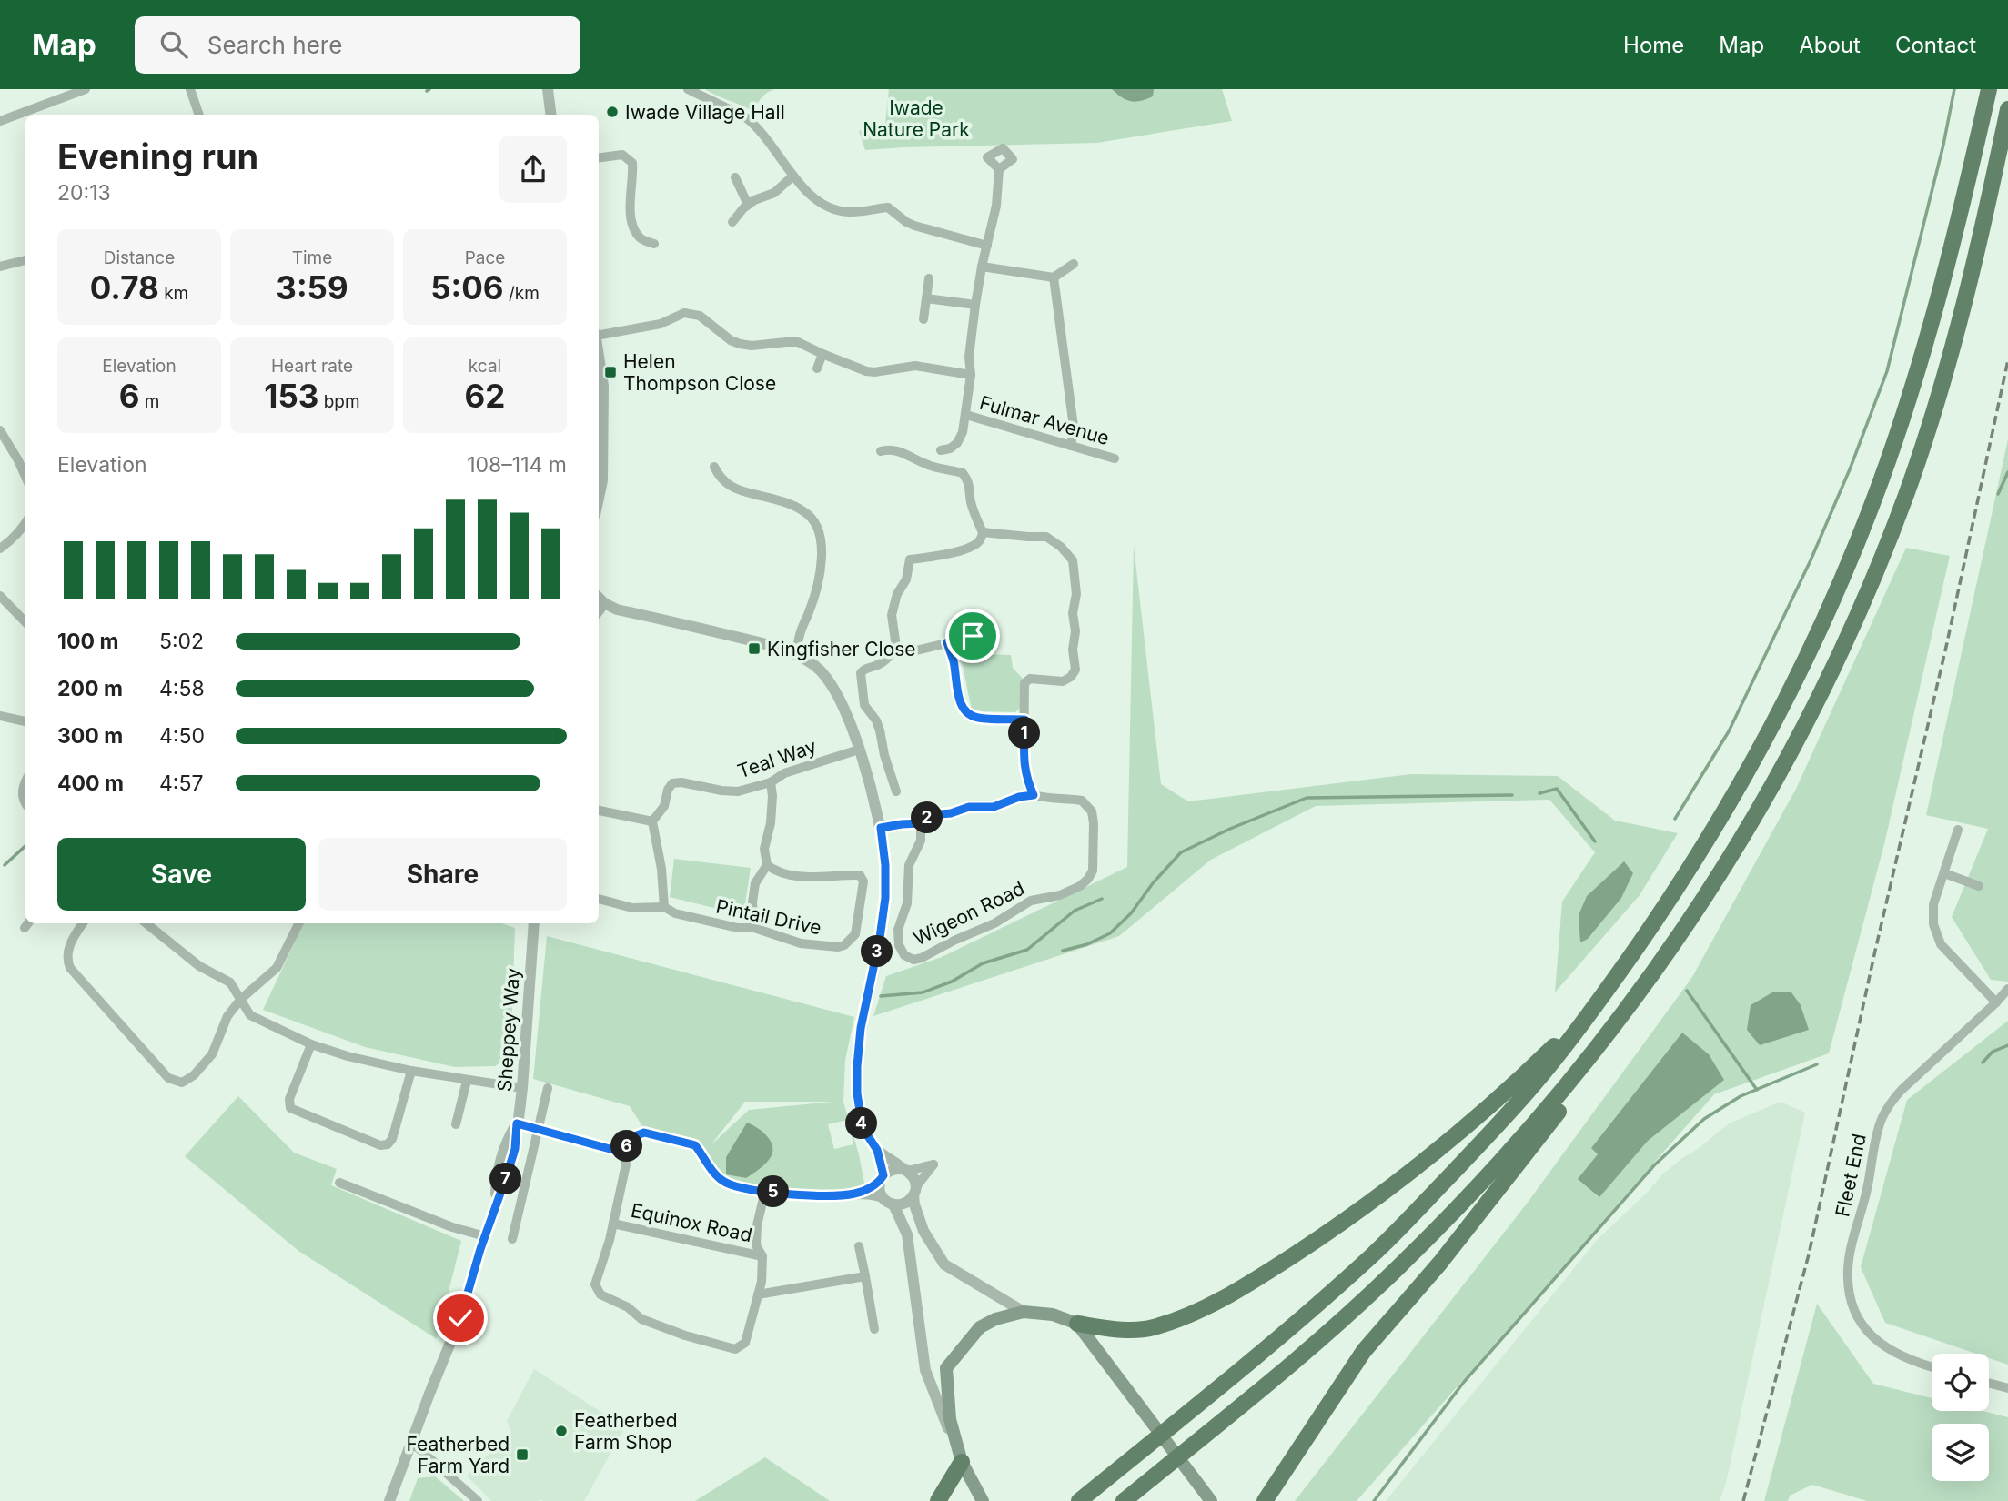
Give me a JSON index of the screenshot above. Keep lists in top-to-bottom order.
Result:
{
  "streets": {
    "street": [
      "Fulmar Avenue",
      "Teal Way",
      "Wigeon Road",
      "Pintail Drive",
      "Sheppey Way",
      "Fleet End",
      "Equinox Road"
    ]
  },
  "parks": ["Iwade Nature Park"],
  "places": {
    "other": ["Iwade Village Hall", "Featherbed Farm Shop"],
    "transit": ["Helen Thompson Close", "Kingfisher Close", "Featherbed Farm Yard"]
  },
  "page": {
    "header": "Map",
    "search": "Search here",
    "nav": [
      "Home",
      "Map",
      "About",
      "Contact"
    ],
    "heading": ["Evening run", "20:13"],
    "stats": [
      ["Distance", "0.78 km"],
      ["Time", "3:59"],
      ["Pace", "5:06 /km"],
      ["Elevation", "6 m"],
      ["Heart rate", "153 bpm"],
      ["kcal", "62"]
    ],
    "chart": ["Elevation", "108–114 m"],
    "list": [
      {
        "name": "100 m",
        "note": "5:02"
      },
      {
        "name": "200 m",
        "note": "4:58"
      },
      {
        "name": "300 m",
        "note": "4:50"
      },
      {
        "name": "400 m",
        "note": "4:57"
      }
    ],
    "pins": [
      "1",
      "2",
      "3",
      "4",
      "6",
      "7",
      "5"
    ],
    "buttons": ["Save", "Share"]
  }
}
